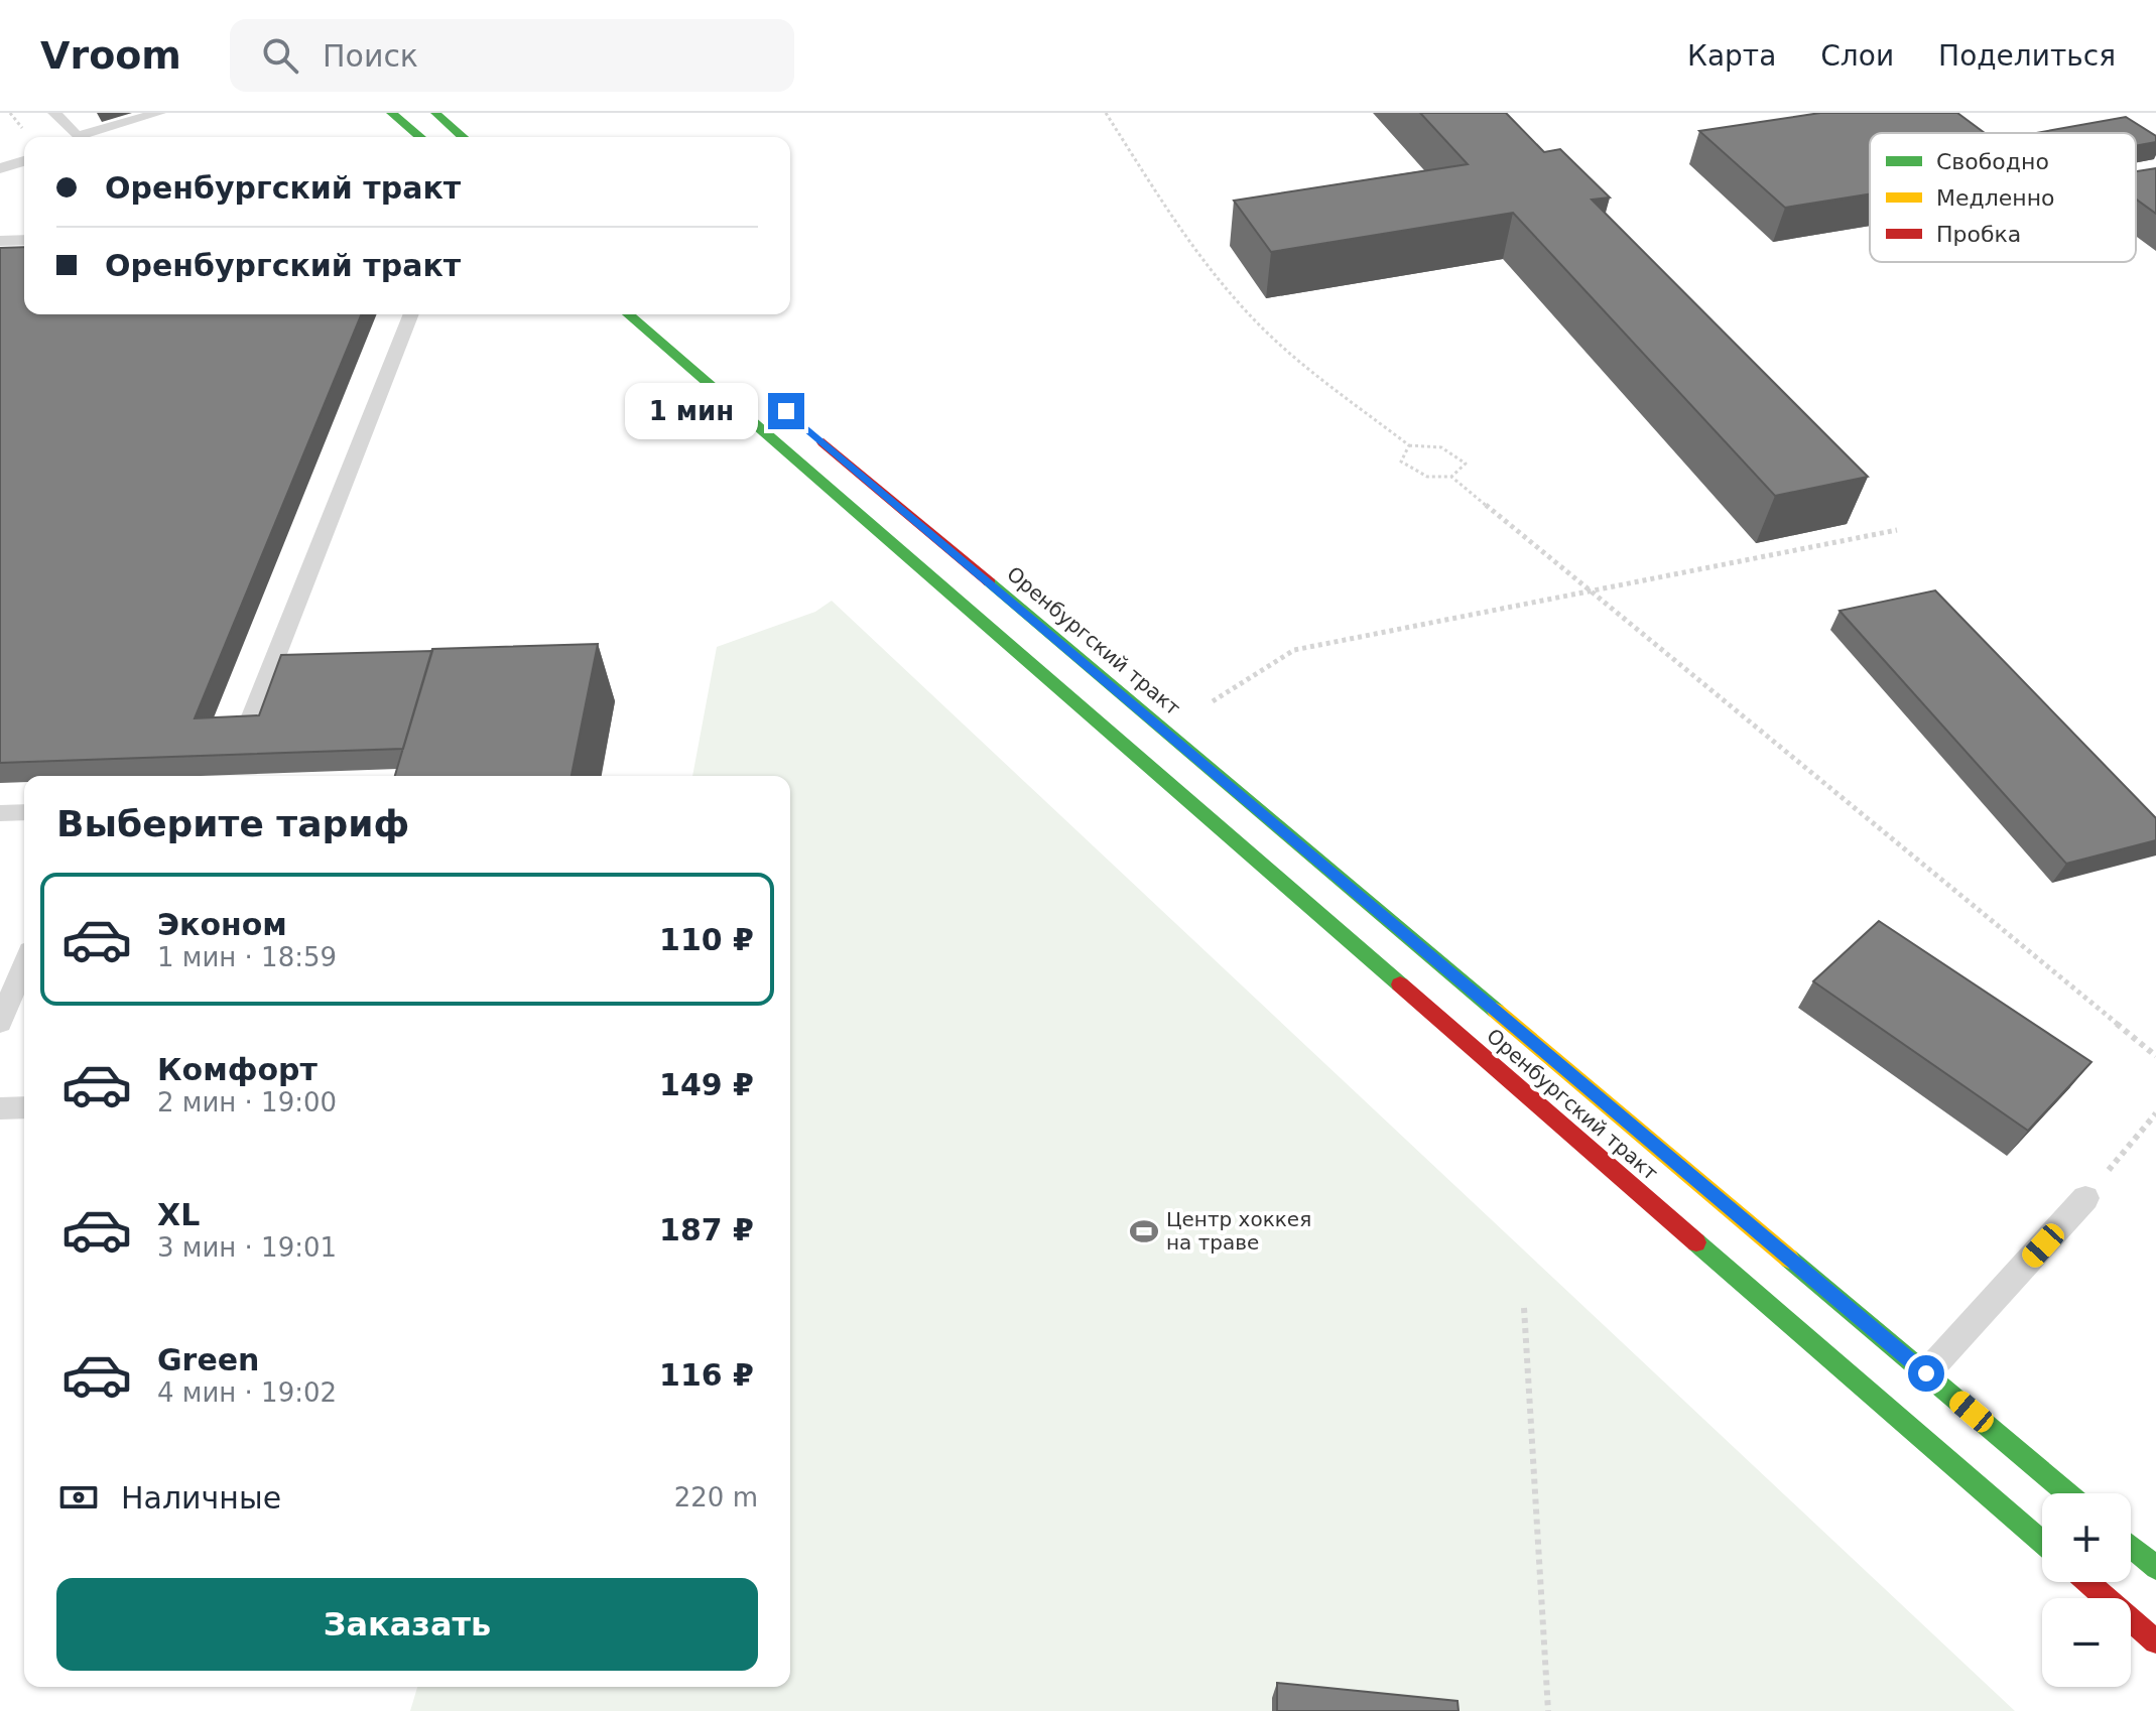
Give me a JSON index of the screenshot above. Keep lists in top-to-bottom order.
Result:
{
  "streets": {
    "main road": ["Оренбургский тракт"]
  },
  "places": {
    "sports": ["Центр хоккея на траве"]
  },
  "legend": ["Свободно", "Медленно", "Пробка"],
  "page": {
    "header": "Vroom",
    "search": "Поиск",
    "nav": ["Карта", "Слои", "Поделиться"],
    "banner": ["Оренбургский тракт", "Оренбургский тракт"],
    "bubble": "1 мин",
    "heading": "Выберите тариф",
    "list": [
      {
        "name": "Эконом",
        "note": "1 мин · 18:59",
        "value": "110 ₽"
      },
      {
        "name": "Комфорт",
        "note": "2 мин · 19:00",
        "value": "149 ₽"
      },
      {
        "name": "XL",
        "note": "3 мин · 19:01",
        "value": "187 ₽"
      },
      {
        "name": "Green",
        "note": "4 мин · 19:02",
        "value": "116 ₽"
      }
    ],
    "pay": ["Наличные", "220 m"],
    "map_buttons": ["+", "−"],
    "buttons": "Заказать"
  }
}
